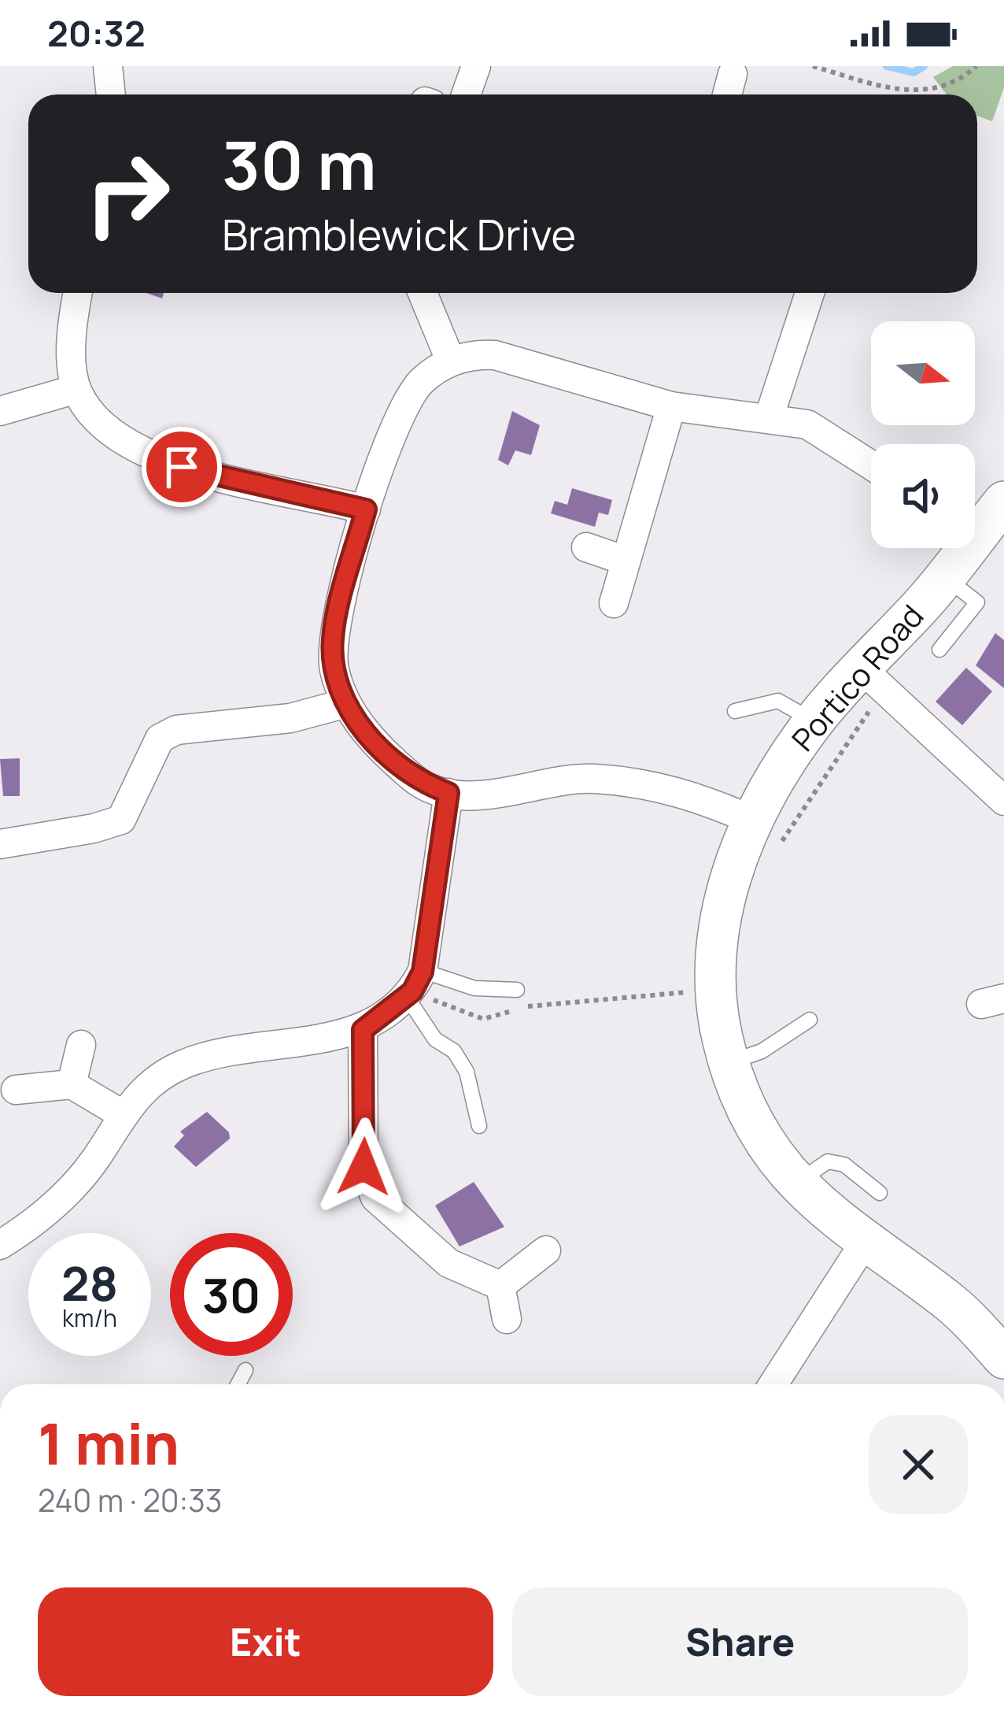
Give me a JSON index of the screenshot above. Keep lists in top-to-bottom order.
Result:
{
  "streets": {
    "street": ["Portico Road"]
  },
  "north": "right",
  "page": {
    "status": "20:32",
    "turn": ["30 m", "Bramblewick Drive"],
    "speed": "28 km/h",
    "limit": "30",
    "heading": ["1 min", "240 m · 20:33"],
    "buttons": ["Exit", "Share"]
  }
}
